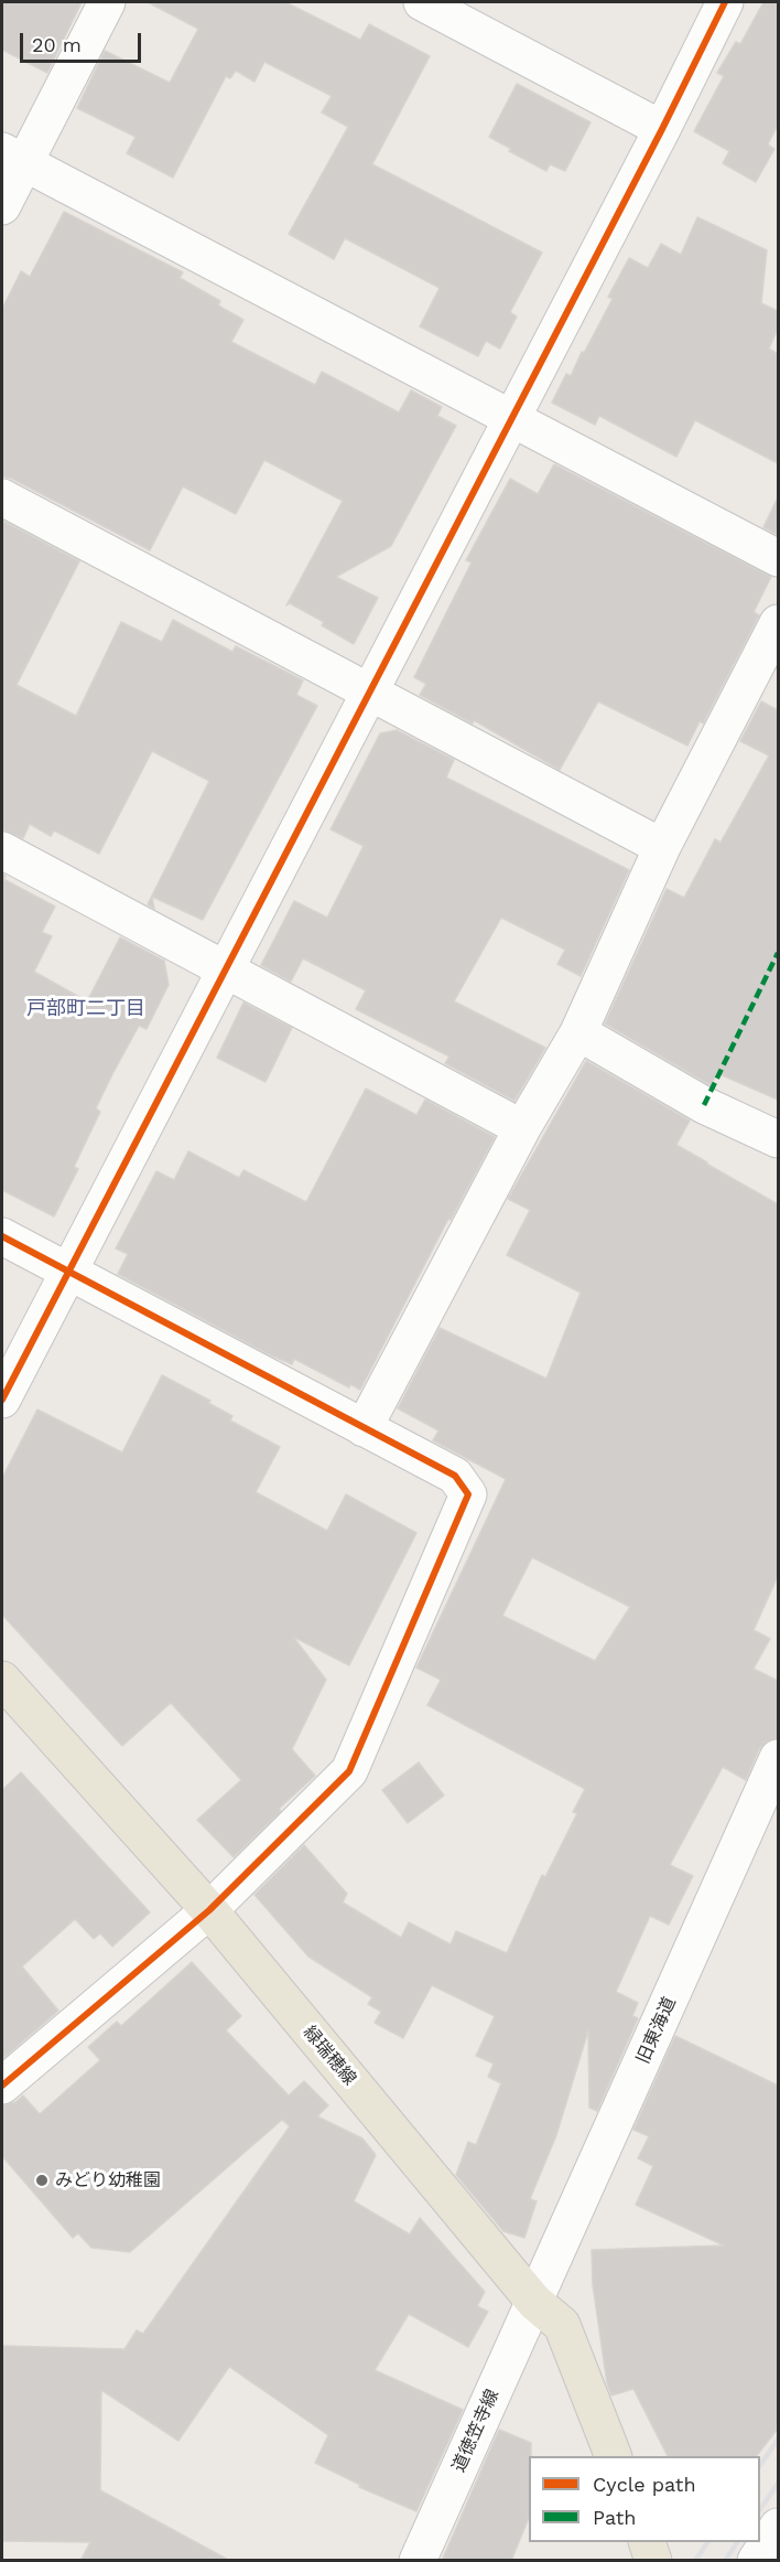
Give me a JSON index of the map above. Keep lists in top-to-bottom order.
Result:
{
  "streets": {
    "main road": ["緑瑞穂線"],
    "street": ["旧東海道", "道徳笠寺線"]
  },
  "crossings": [
    ["旧東海道", "緑瑞穂線"],
    ["旧東海道", "道徳笠寺線"],
    ["緑瑞穂線", "道徳笠寺線"]
  ],
  "districts": ["戸部町二丁目"],
  "places": ["みどり幼稚園"],
  "legend": ["Cycle path", "Path"],
  "scale_bar": "20 m"
}
